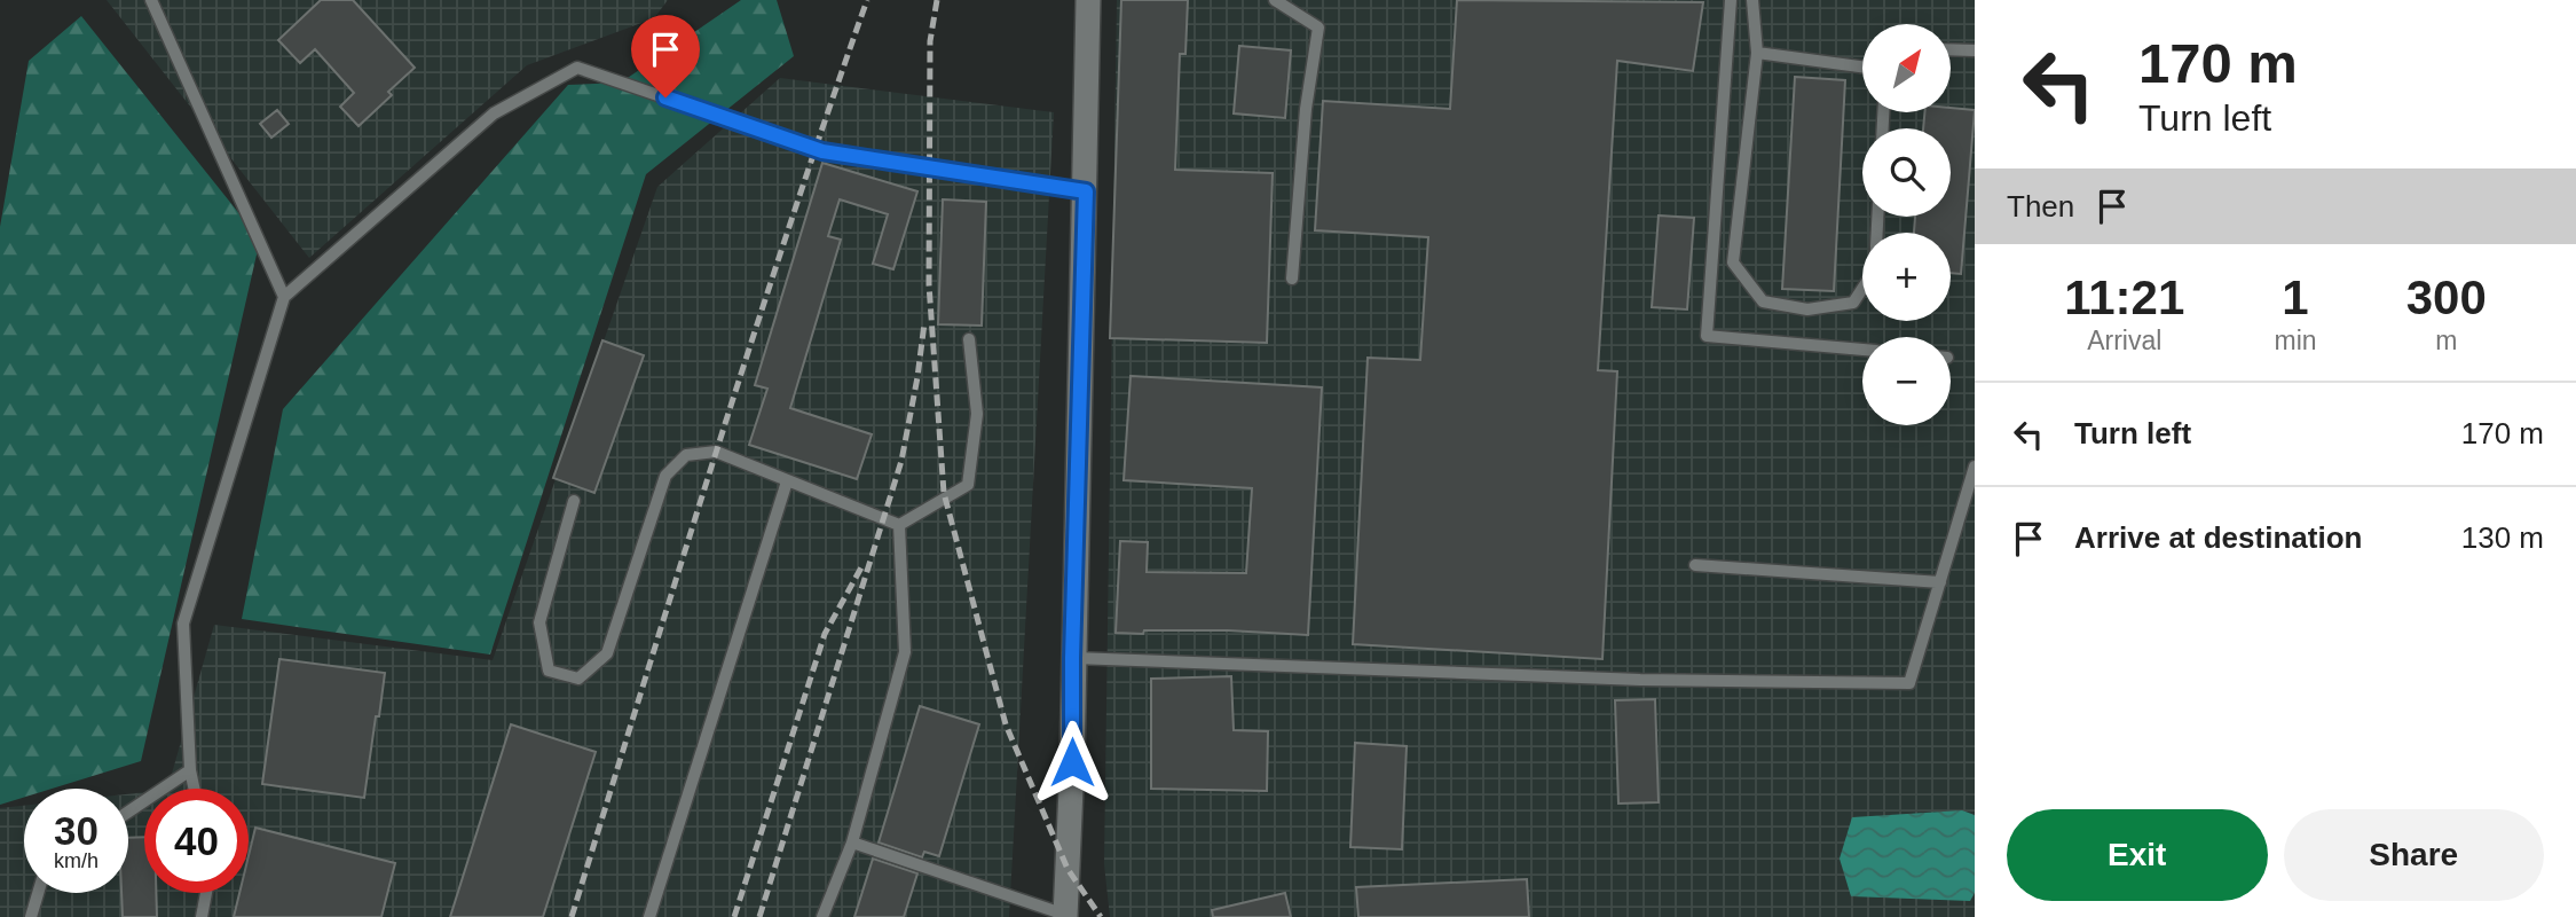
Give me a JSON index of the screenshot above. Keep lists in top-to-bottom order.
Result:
{
  "north": "top right",
  "page": {
    "turn": ["170 m", "Turn left"],
    "map_buttons": ["+", "−"],
    "then": "Then",
    "eta": [
      "11:21",
      "Arrival",
      "1",
      "min",
      "300",
      "m"
    ],
    "list": [
      {
        "name": "Turn left",
        "value": "170 m"
      },
      {
        "name": "Arrive at destination",
        "value": "130 m"
      }
    ],
    "speed": "30 km/h",
    "limit": "40",
    "buttons": ["Exit", "Share"]
  }
}
